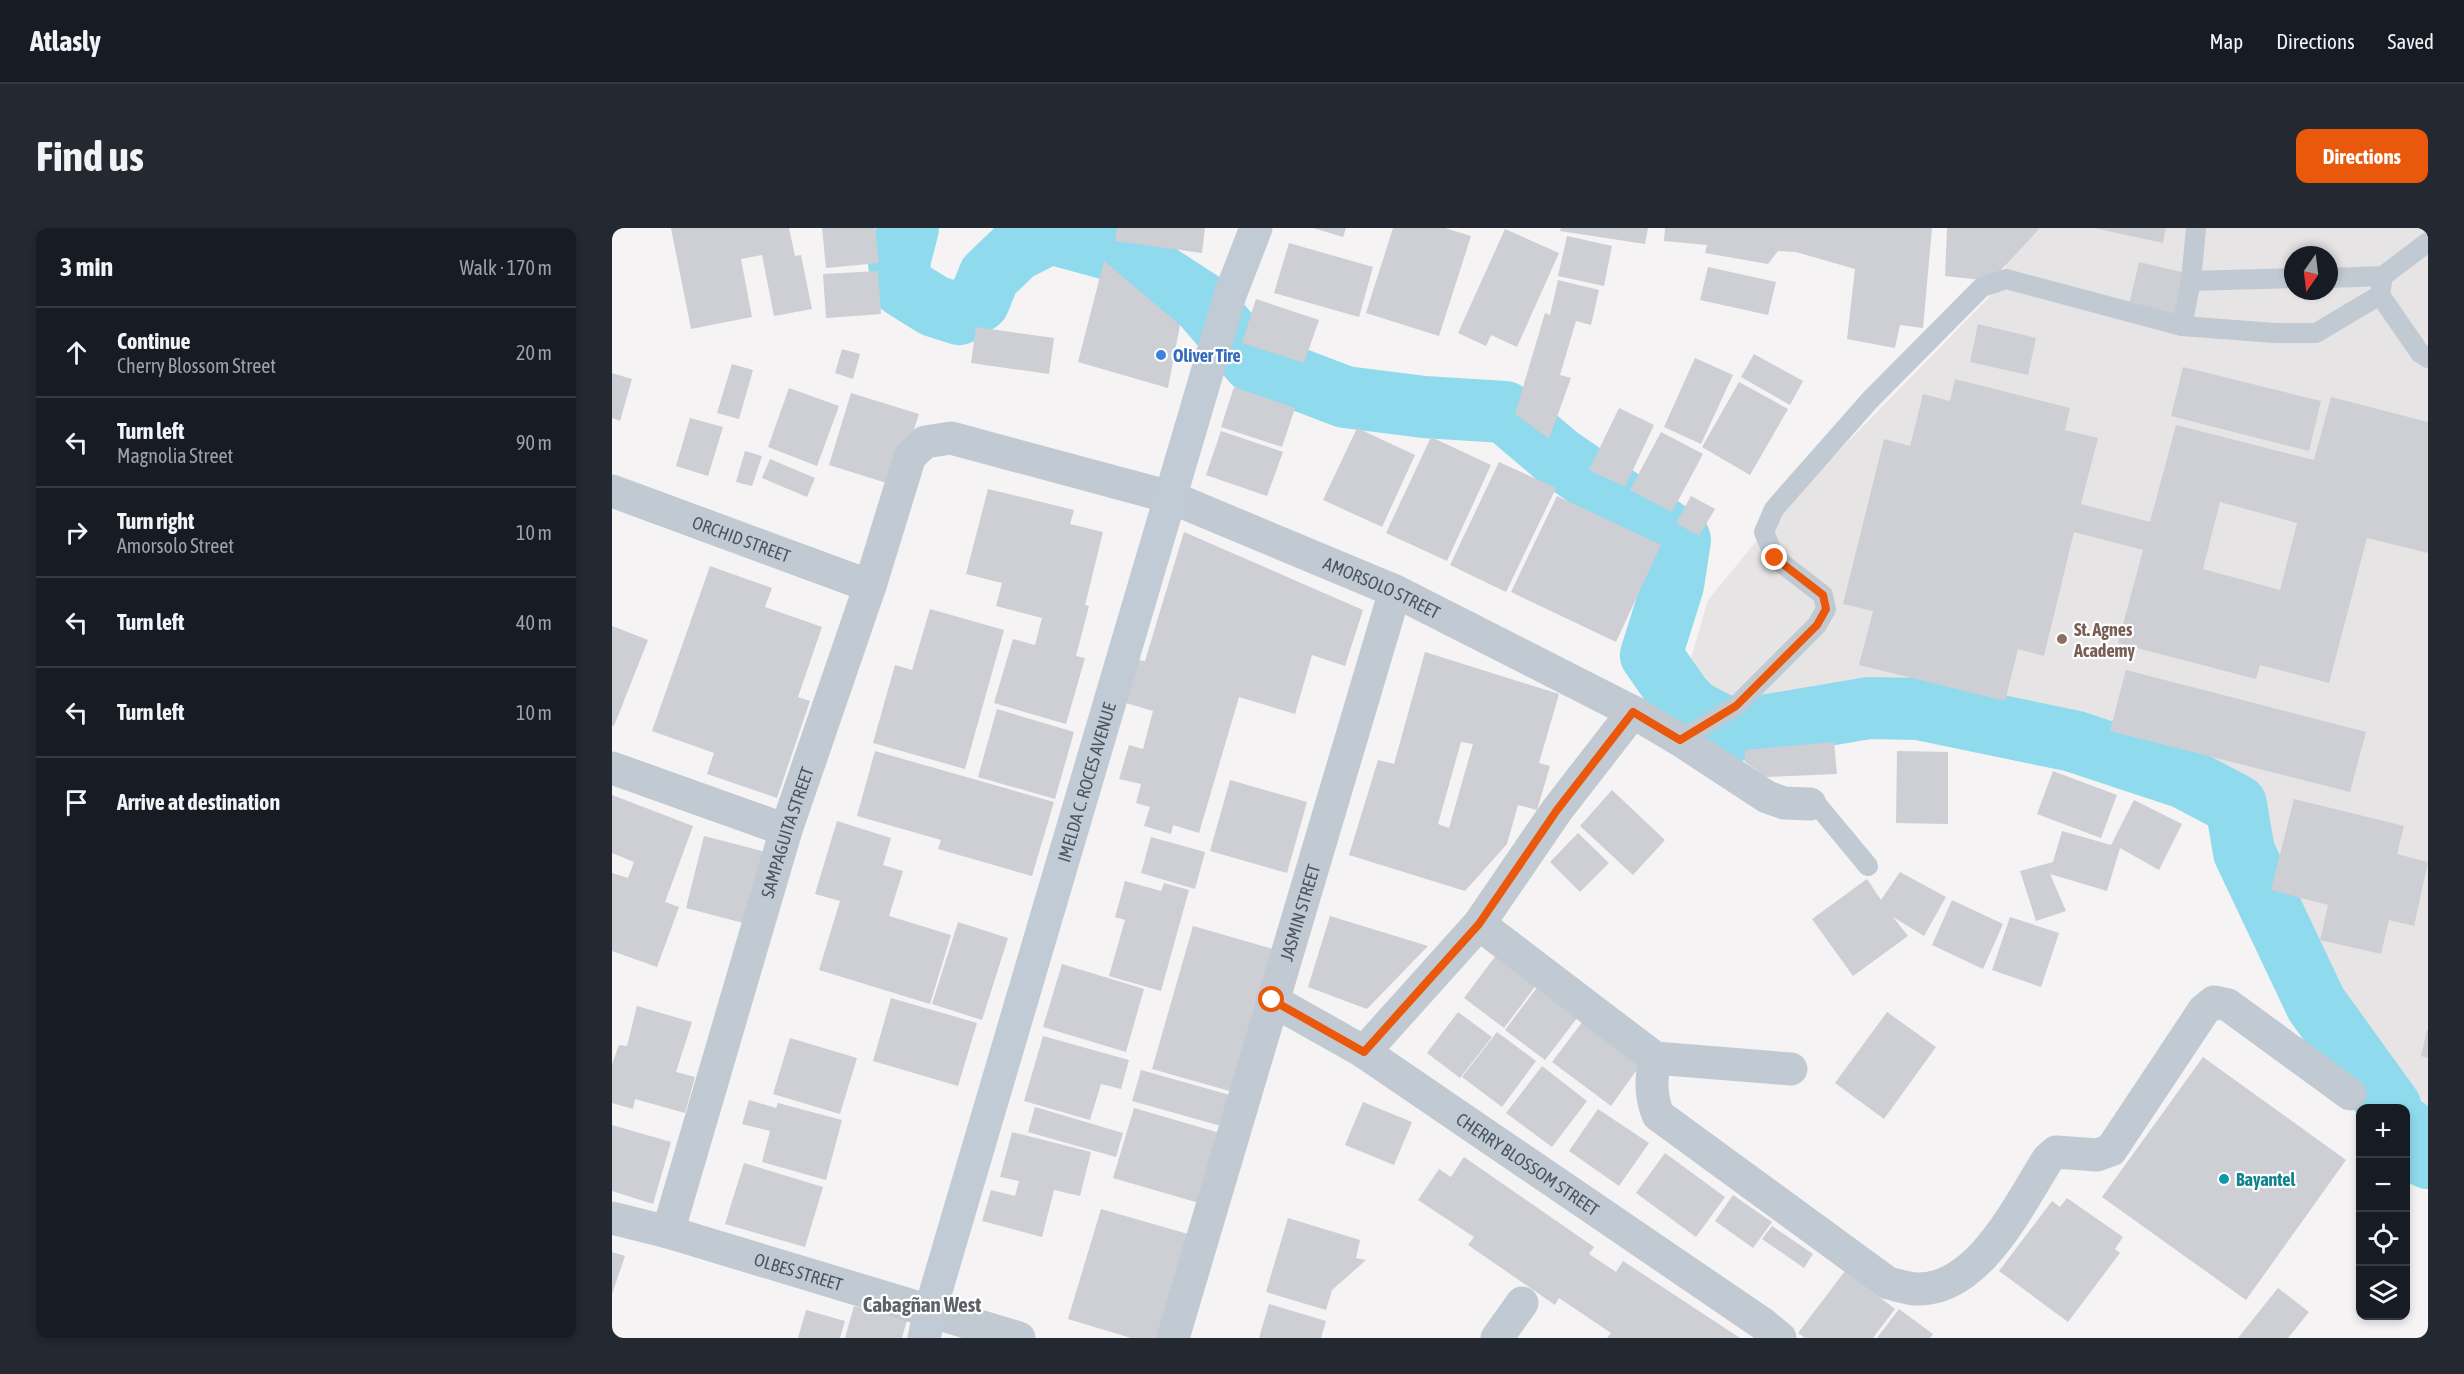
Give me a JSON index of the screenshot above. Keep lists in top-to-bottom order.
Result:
{
  "streets": {
    "main road": ["IMELDA C. ROCES AVENUE"],
    "street": [
      "ORCHID STREET",
      "AMORSOLO STREET",
      "SAMPAGUITA STREET",
      "JASMIN STREET",
      "CHERRY BLOSSOM STREET",
      "OLBES STREET"
    ]
  },
  "crossings": [
    ["ORCHID STREET", "SAMPAGUITA STREET"],
    ["AMORSOLO STREET", "IMELDA C. ROCES AVENUE"],
    ["AMORSOLO STREET", "SAMPAGUITA STREET"],
    ["AMORSOLO STREET", "JASMIN STREET"],
    ["IMELDA C. ROCES AVENUE", "OLBES STREET"],
    ["SAMPAGUITA STREET", "OLBES STREET"],
    ["JASMIN STREET", "CHERRY BLOSSOM STREET"]
  ],
  "districts": ["Cabagñan West"],
  "places": ["Oliver Tire", "St. Agnes Academy", "Bayantel"],
  "north": "bottom",
  "page": {
    "header": "Atlasly",
    "nav": ["Map", "Directions", "Saved"],
    "buttons": "Directions",
    "title": "Find us",
    "heading": ["3 min", "Walk · 170 m"],
    "list": [
      ["Continue", "Cherry Blossom Street", "20 m"],
      ["Turn left", "Magnolia Street", "90 m"],
      ["Turn right", "Amorsolo Street", "10 m"],
      ["Turn left", "40 m"],
      ["Turn left", "10 m"],
      "Arrive at destination"
    ],
    "map_buttons": ["+", "−"]
  }
}
